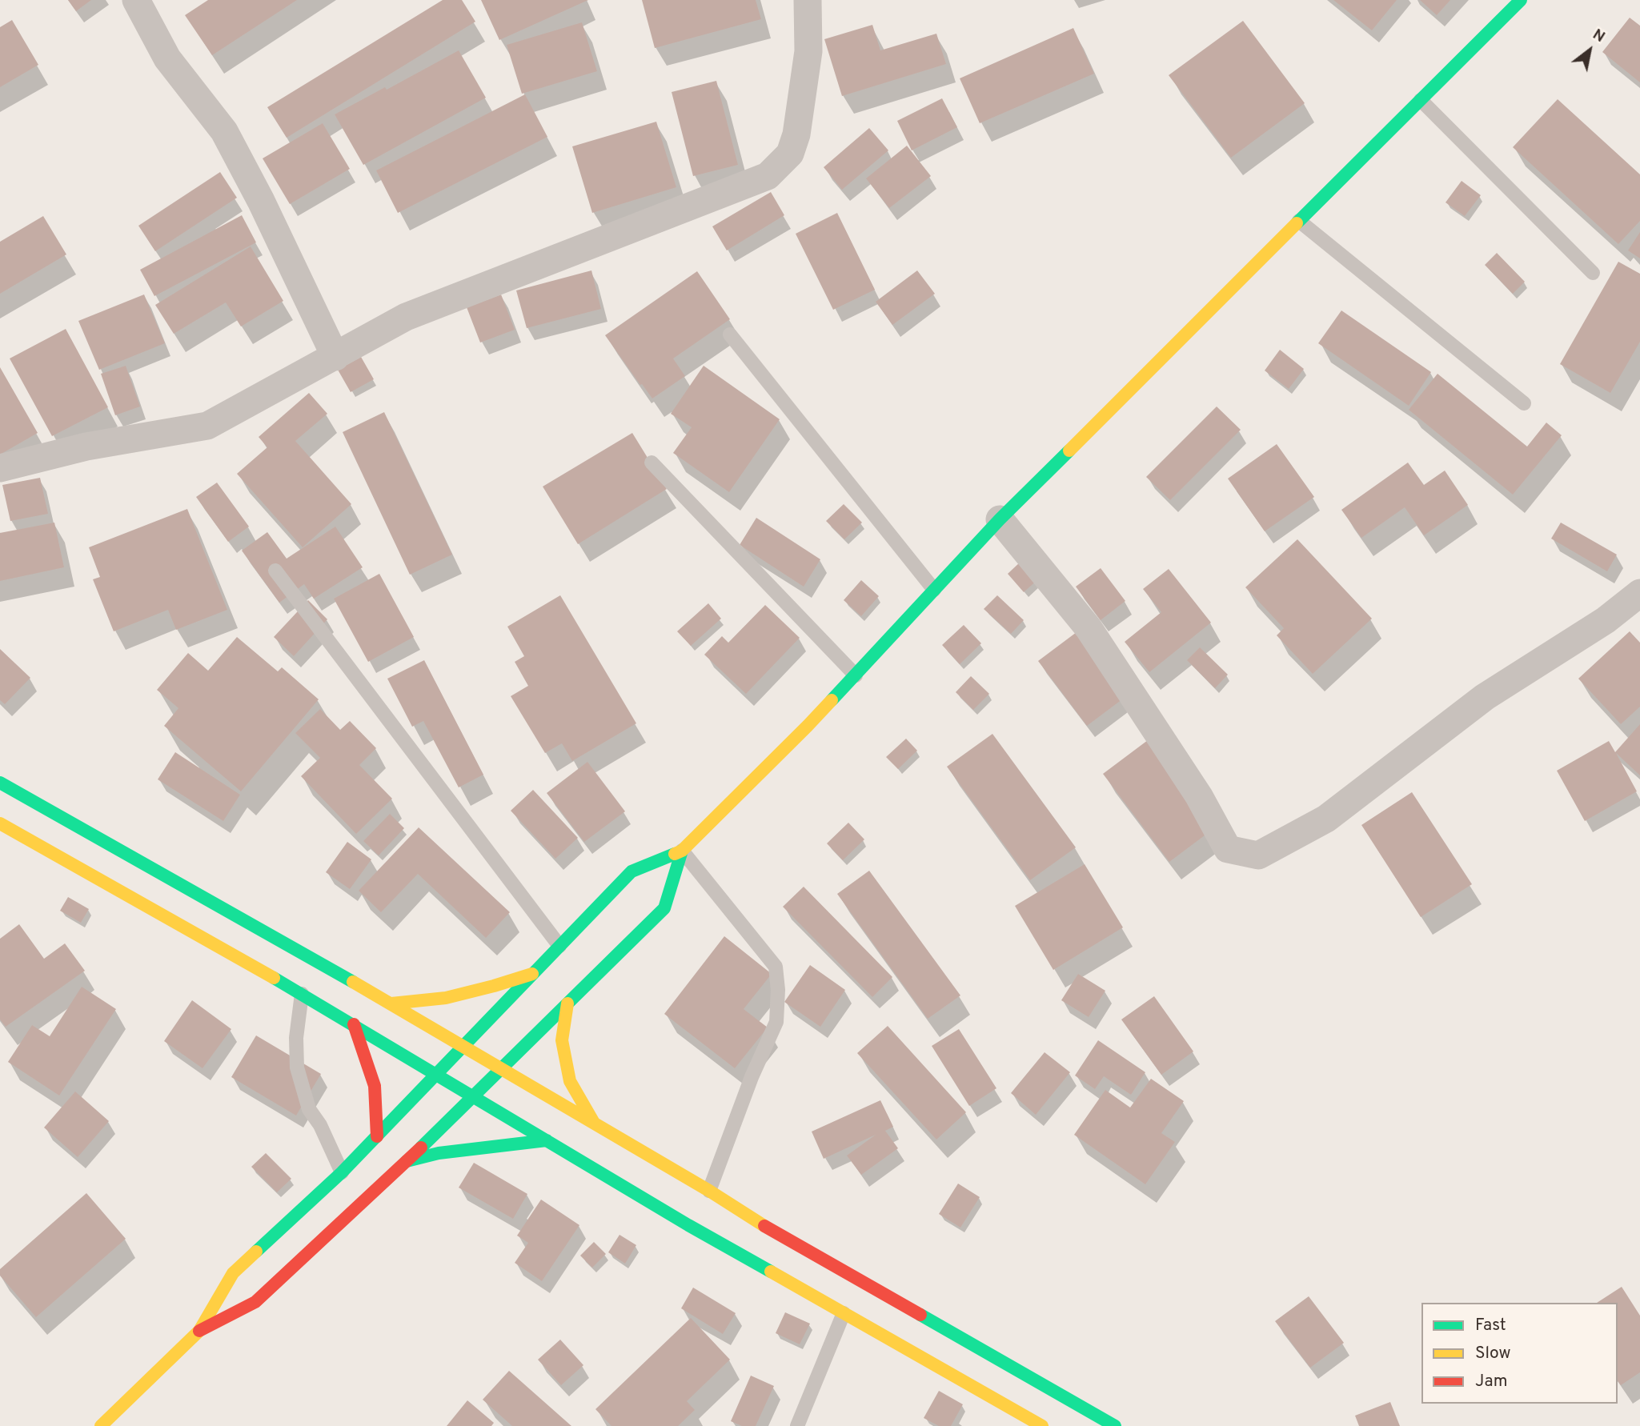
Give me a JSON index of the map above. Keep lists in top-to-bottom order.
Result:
{
  "legend": ["Fast", "Slow", "Jam"],
  "north": "top right"
}
